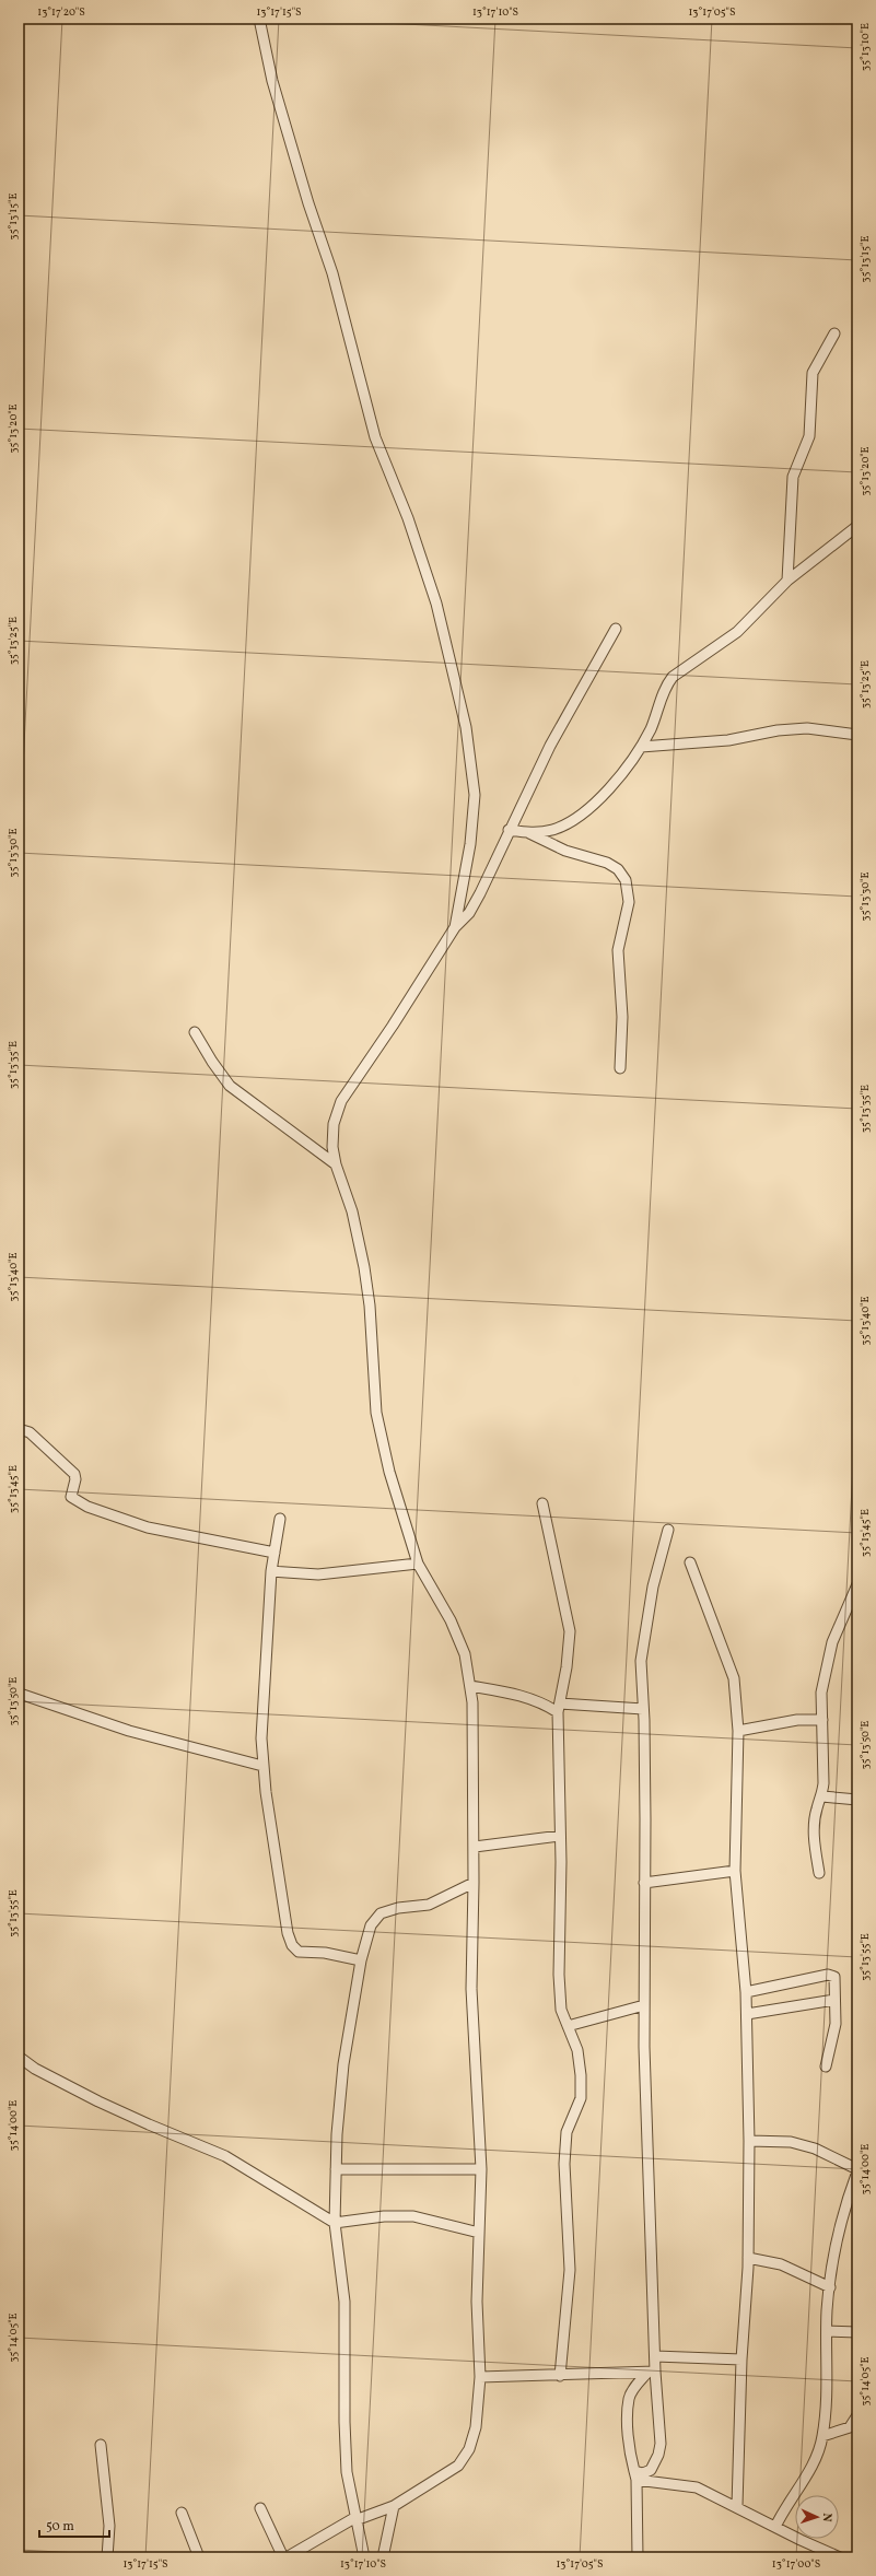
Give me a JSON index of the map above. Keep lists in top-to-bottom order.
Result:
{
  "scale_bar": "50 m",
  "north": "right",
  "coordinates": [
    "13°17'20\"S",
    "13°17'15\"S",
    "13°17'10\"S",
    "13°17'05\"S",
    "35°13'10\"E",
    "35°13'15\"E",
    "35°13'20\"E",
    "35°13'25\"E",
    "35°13'30\"E",
    "35°13'35\"E",
    "35°13'40\"E",
    "35°13'45\"E",
    "35°13'50\"E",
    "35°13'55\"E",
    "35°14'00\"E",
    "35°14'05\"E",
    "13°17'00\"S"
  ]
}
